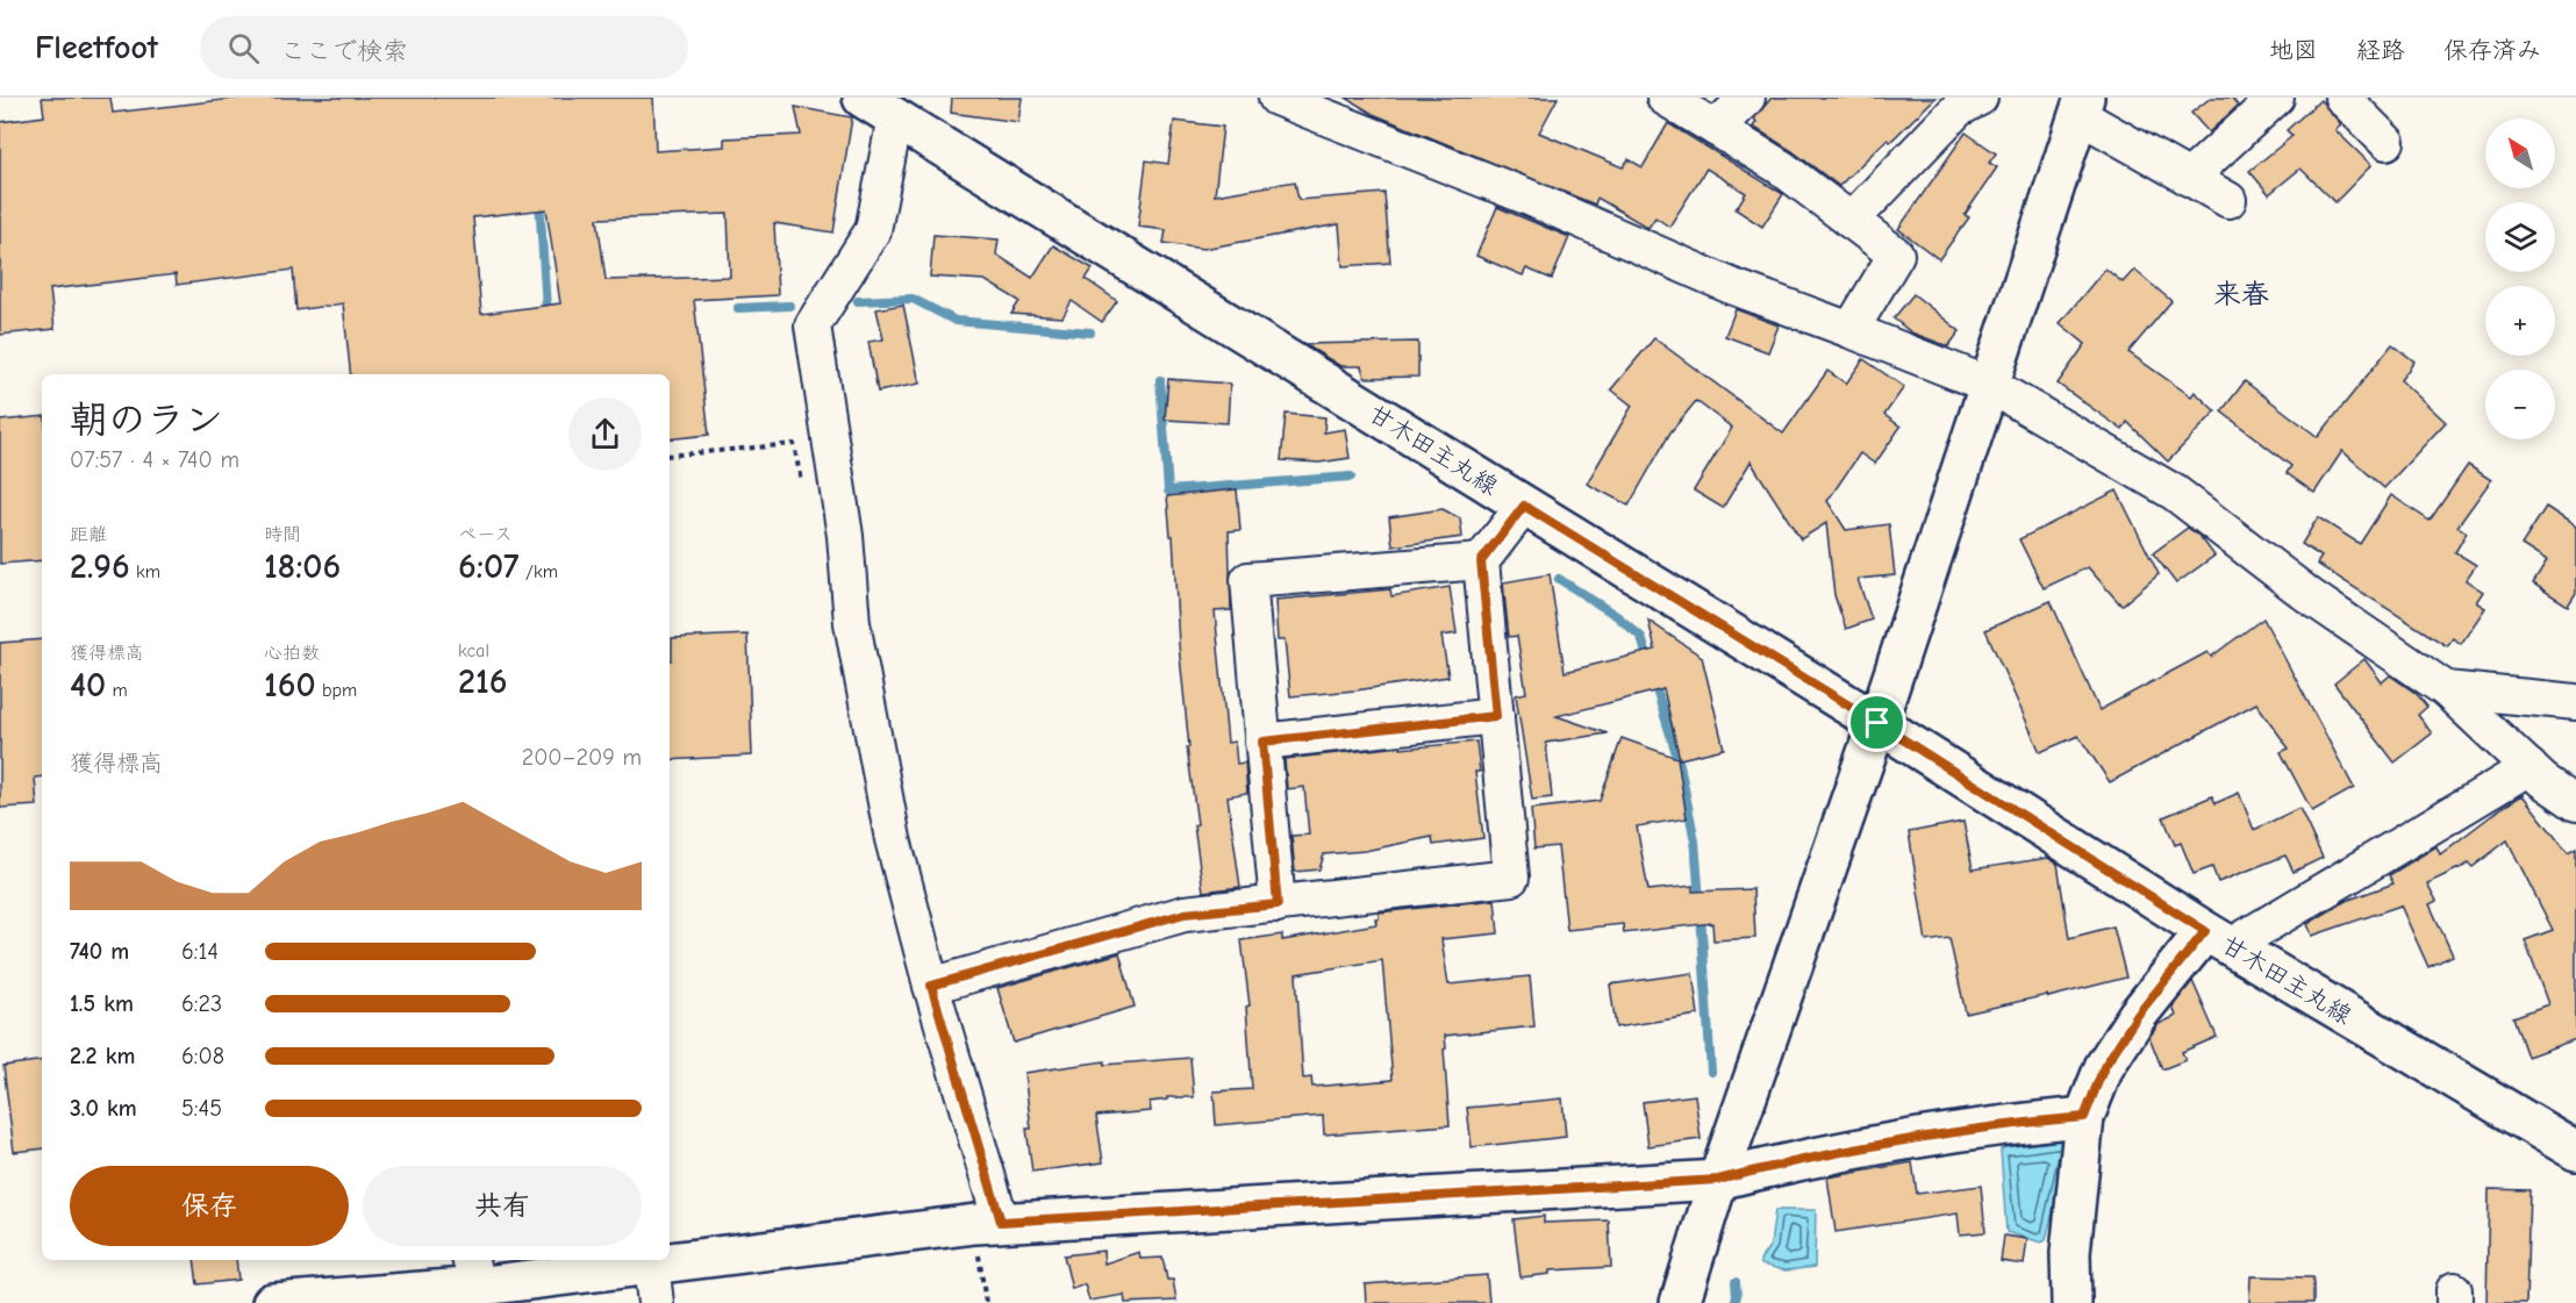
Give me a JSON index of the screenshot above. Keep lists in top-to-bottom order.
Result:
{
  "streets": {
    "street": ["甘木田主丸線"]
  },
  "districts": ["来春"],
  "north": "top left",
  "page": {
    "header": "Fleetfoot",
    "search": "ここで検索",
    "nav": ["地図", "経路", "保存済み"],
    "map_buttons": ["+", "−"],
    "heading": ["朝のラン", "07:57 · 4 × 740 m"],
    "stats": [
      ["距離", "2.96 km"],
      ["時間", "18:06"],
      ["ペース", "6:07 /km"],
      ["獲得標高", "40 m"],
      ["心拍数", "160 bpm"],
      ["kcal", "216"]
    ],
    "chart": ["獲得標高", "200–209 m"],
    "list": [
      {
        "name": "740 m",
        "note": "6:14"
      },
      {
        "name": "1.5 km",
        "note": "6:23"
      },
      {
        "name": "2.2 km",
        "note": "6:08"
      },
      {
        "name": "3.0 km",
        "note": "5:45"
      }
    ],
    "buttons": ["保存", "共有"]
  }
}
